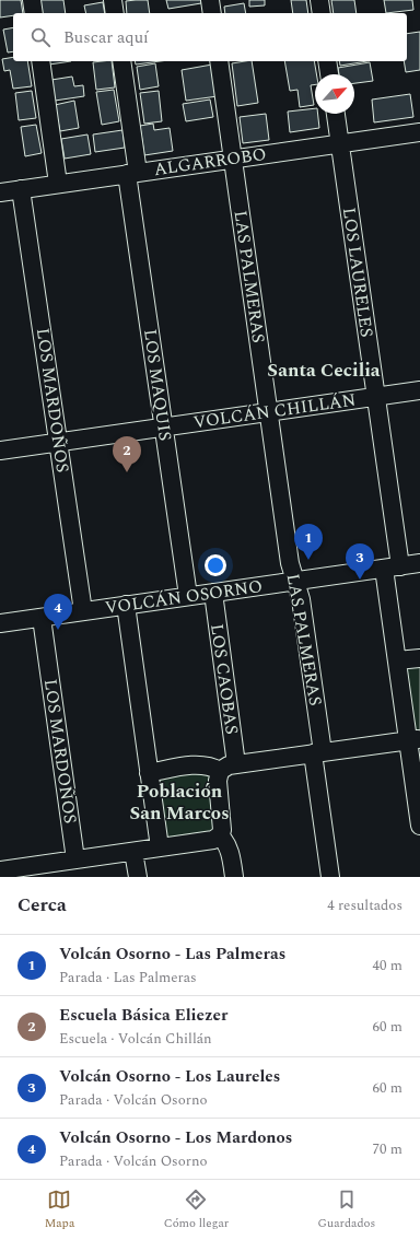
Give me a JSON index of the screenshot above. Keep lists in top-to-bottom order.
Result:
{
  "streets": {
    "street": [
      "ALGARROBO",
      "LOS LAURELES",
      "LAS PALMERAS",
      "LOS MAQUIS",
      "LOS MARDOÑOS",
      "VOLCÁN CHILLÁN",
      "VOLCÁN OSORNO",
      "LOS CAOBAS"
    ]
  },
  "crossings": [
    ["ALGARROBO", "LOS LAURELES"],
    ["ALGARROBO", "LAS PALMERAS"],
    ["ALGARROBO", "LOS MAQUIS"],
    ["ALGARROBO", "LOS MARDOÑOS"],
    ["LOS LAURELES", "VOLCÁN CHILLÁN"],
    ["LOS LAURELES", "VOLCÁN OSORNO"],
    ["LAS PALMERAS", "VOLCÁN CHILLÁN"],
    ["LAS PALMERAS", "VOLCÁN OSORNO"],
    ["LOS MAQUIS", "VOLCÁN CHILLÁN"],
    ["LOS MAQUIS", "VOLCÁN OSORNO"],
    ["LOS MARDOÑOS", "VOLCÁN CHILLÁN"],
    ["LOS MARDOÑOS", "VOLCÁN OSORNO"],
    ["VOLCÁN OSORNO", "LOS CAOBAS"]
  ],
  "districts": ["Santa Cecilia", "Población San Marcos"],
  "north": "top right",
  "page": {
    "search": "Buscar aquí",
    "pins": [
      "2",
      "1",
      "3",
      "4"
    ],
    "heading": ["Cerca", "4 resultados"],
    "list": [
      {
        "mark": "1",
        "name": "Volcán Osorno - Las Palmeras",
        "note": "Parada · Las Palmeras",
        "value": "40 m"
      },
      {
        "mark": "2",
        "name": "Escuela Básica Eliezer",
        "note": "Escuela · Volcán Chillán",
        "value": "60 m"
      },
      {
        "mark": "3",
        "name": "Volcán Osorno - Los Laureles",
        "note": "Parada · Volcán Osorno",
        "value": "60 m"
      },
      {
        "mark": "4",
        "name": "Volcán Osorno - Los Mardonos",
        "note": "Parada · Volcán Osorno",
        "value": "70 m"
      }
    ],
    "nav": ["Mapa", "Cómo llegar", "Guardados"]
  }
}
